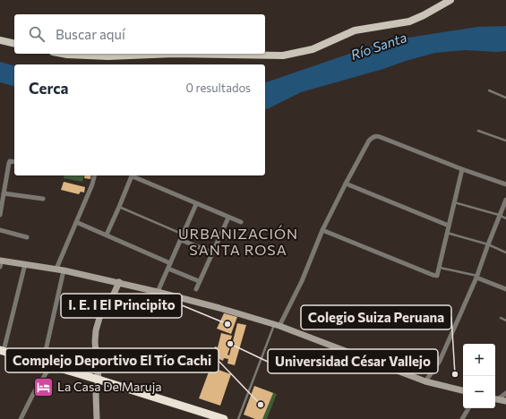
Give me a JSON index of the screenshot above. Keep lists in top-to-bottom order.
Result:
{
  "districts": ["URBANIZACIÓN SANTA ROSA"],
  "water": ["Río Santa"],
  "places": {
    "other": [
      "I. E. I El Principito",
      "Universidad César Vallejo",
      "Colegio Suiza Peruana",
      "Complejo Deportivo El Tío Cachi"
    ],
    "hotel": ["La Casa De Maruja"]
  },
  "page": {
    "search": "Buscar aquí",
    "heading": ["Cerca", "0 resultados"],
    "map_buttons": ["+", "−"]
  }
}
